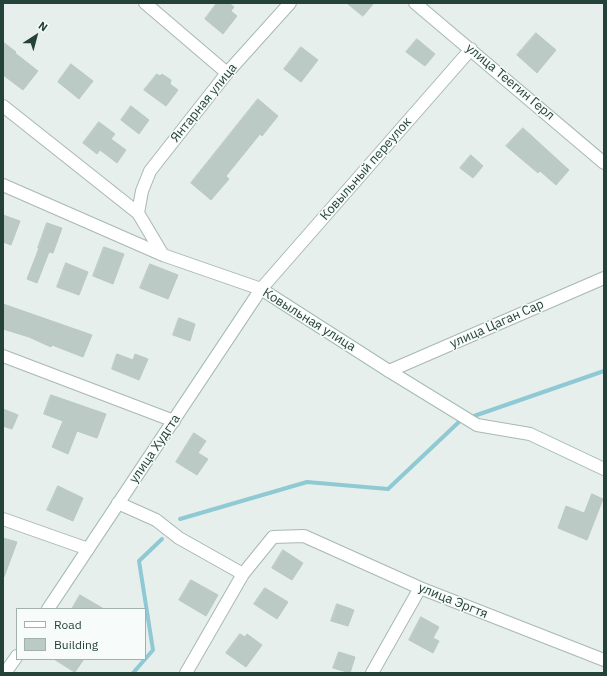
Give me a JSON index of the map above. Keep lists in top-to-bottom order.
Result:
{
  "streets": {
    "street": [
      "улица Теегин Герл",
      "Янтарная улица",
      "Ковыльный переулок",
      "Ковыльная улица",
      "улица Цаган Сар",
      "улица Худгта",
      "улица Эргтя"
    ]
  },
  "crossings": [
    ["улица Теегин Герл", "Ковыльный переулок"],
    ["Ковыльный переулок", "Ковыльная улица"],
    ["Ковыльный переулок", "улица Худгта"],
    ["Ковыльная улица", "улица Цаган Сар"],
    ["Ковыльная улица", "улица Худгта"]
  ],
  "legend": ["Road", "Building"],
  "north": "top right"
}
